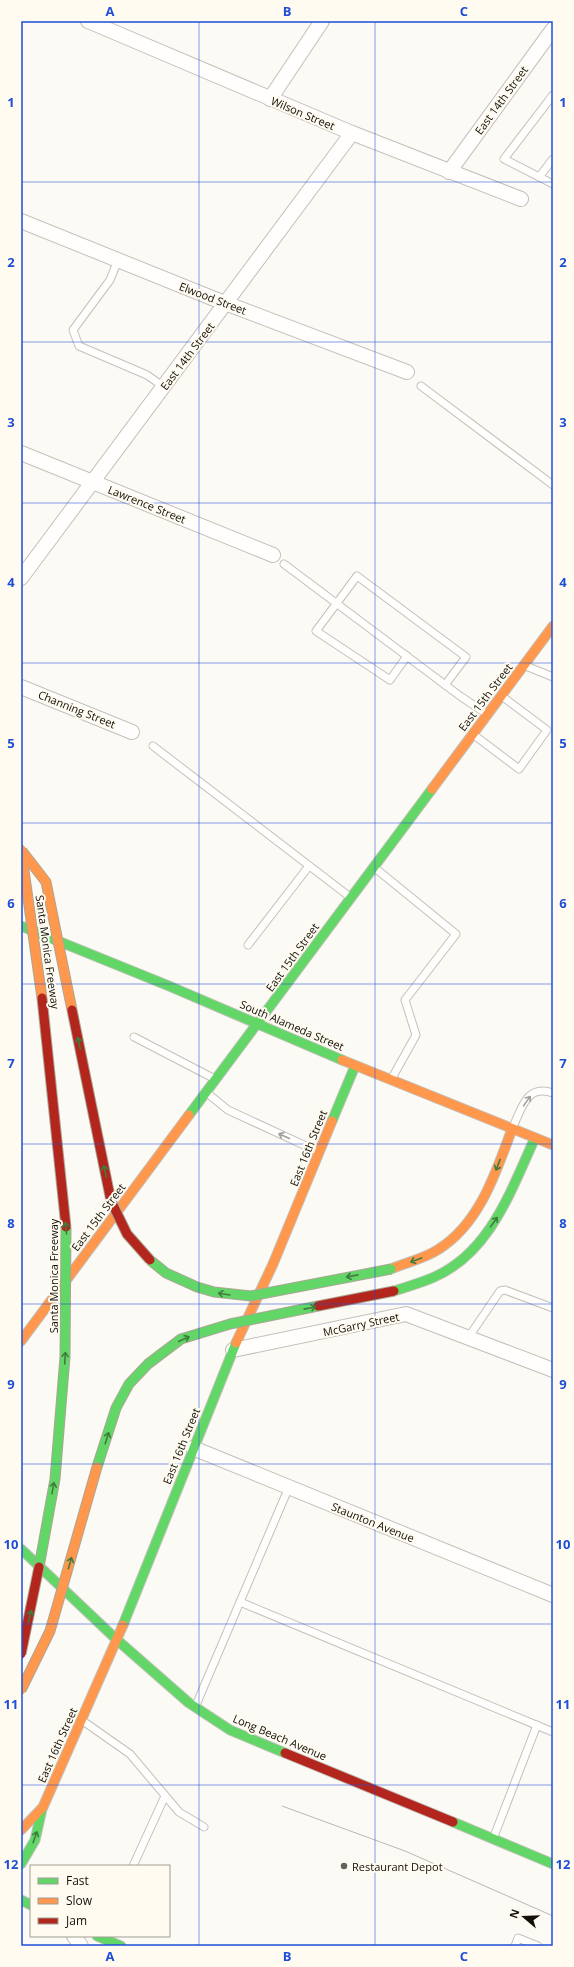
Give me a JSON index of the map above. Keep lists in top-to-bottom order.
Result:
{
  "streets": {
    "main road": [
      "East 15th Street",
      "Santa Monica Freeway",
      "South Alameda Street",
      "East 16th Street",
      "Long Beach Avenue"
    ],
    "street": [
      "East 14th Street",
      "Wilson Street",
      "Elwood Street",
      "Lawrence Street",
      "Channing Street",
      "McGarry Street",
      "Staunton Avenue"
    ]
  },
  "crossings": [
    ["East 14th Street", "Wilson Street"],
    ["East 14th Street", "Elwood Street"],
    ["East 14th Street", "Lawrence Street"],
    ["East 15th Street", "South Alameda Street"],
    ["South Alameda Street", "East 16th Street"],
    ["East 16th Street", "McGarry Street"],
    ["East 16th Street", "Staunton Avenue"],
    ["East 16th Street", "Long Beach Avenue"]
  ],
  "one_way": ["Santa Monica Freeway"],
  "places": ["Restaurant Depot"],
  "legend": ["Fast", "Slow", "Jam"],
  "north": "left",
  "grid": {
    "columns": ["A", "B", "C"],
    "rows": [
      "1",
      "2",
      "3",
      "4",
      "5",
      "6",
      "7",
      "8",
      "9",
      "10",
      "11",
      "12"
    ]
  }
}
